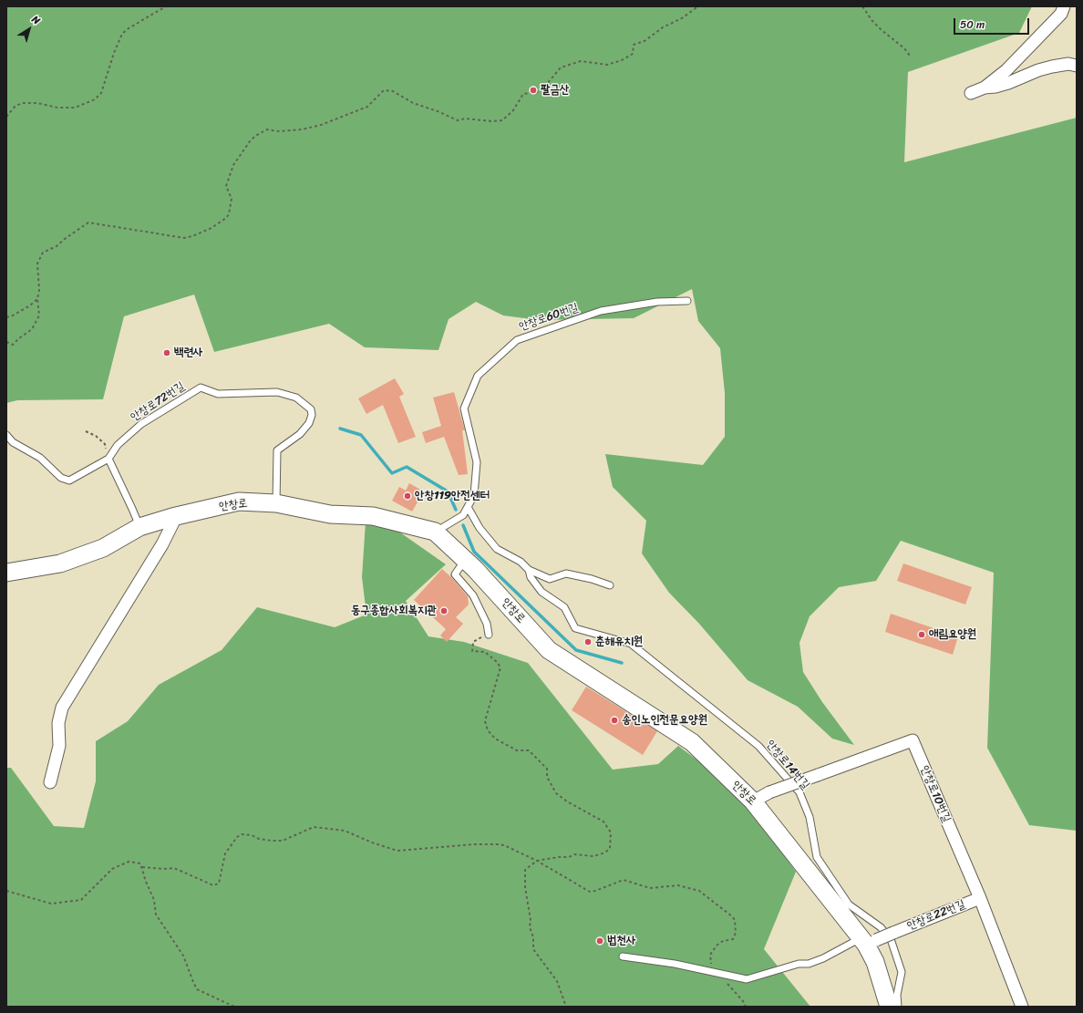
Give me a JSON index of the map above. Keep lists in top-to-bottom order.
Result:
{
  "streets": {
    "street": ["안창로", "안창로10번길", "안창로22번길"],
    "lane": ["안창로60번길", "안창로72번길", "안창로14번길"]
  },
  "crossings": [
    ["안창로60번길", "안창로"],
    ["안창로72번길", "안창로"],
    ["안창로", "안창로10번길"],
    ["안창로", "안창로22번길"],
    ["안창로10번길", "안창로22번길"]
  ],
  "places": [
    "팔금산",
    "백련사",
    "안창119안전센터",
    "동구종합사회복지관",
    "애림요양원",
    "춘해유치원",
    "송인노인전문요양원",
    "법천사"
  ],
  "scale_bar": "50 m",
  "north": "top right"
}
